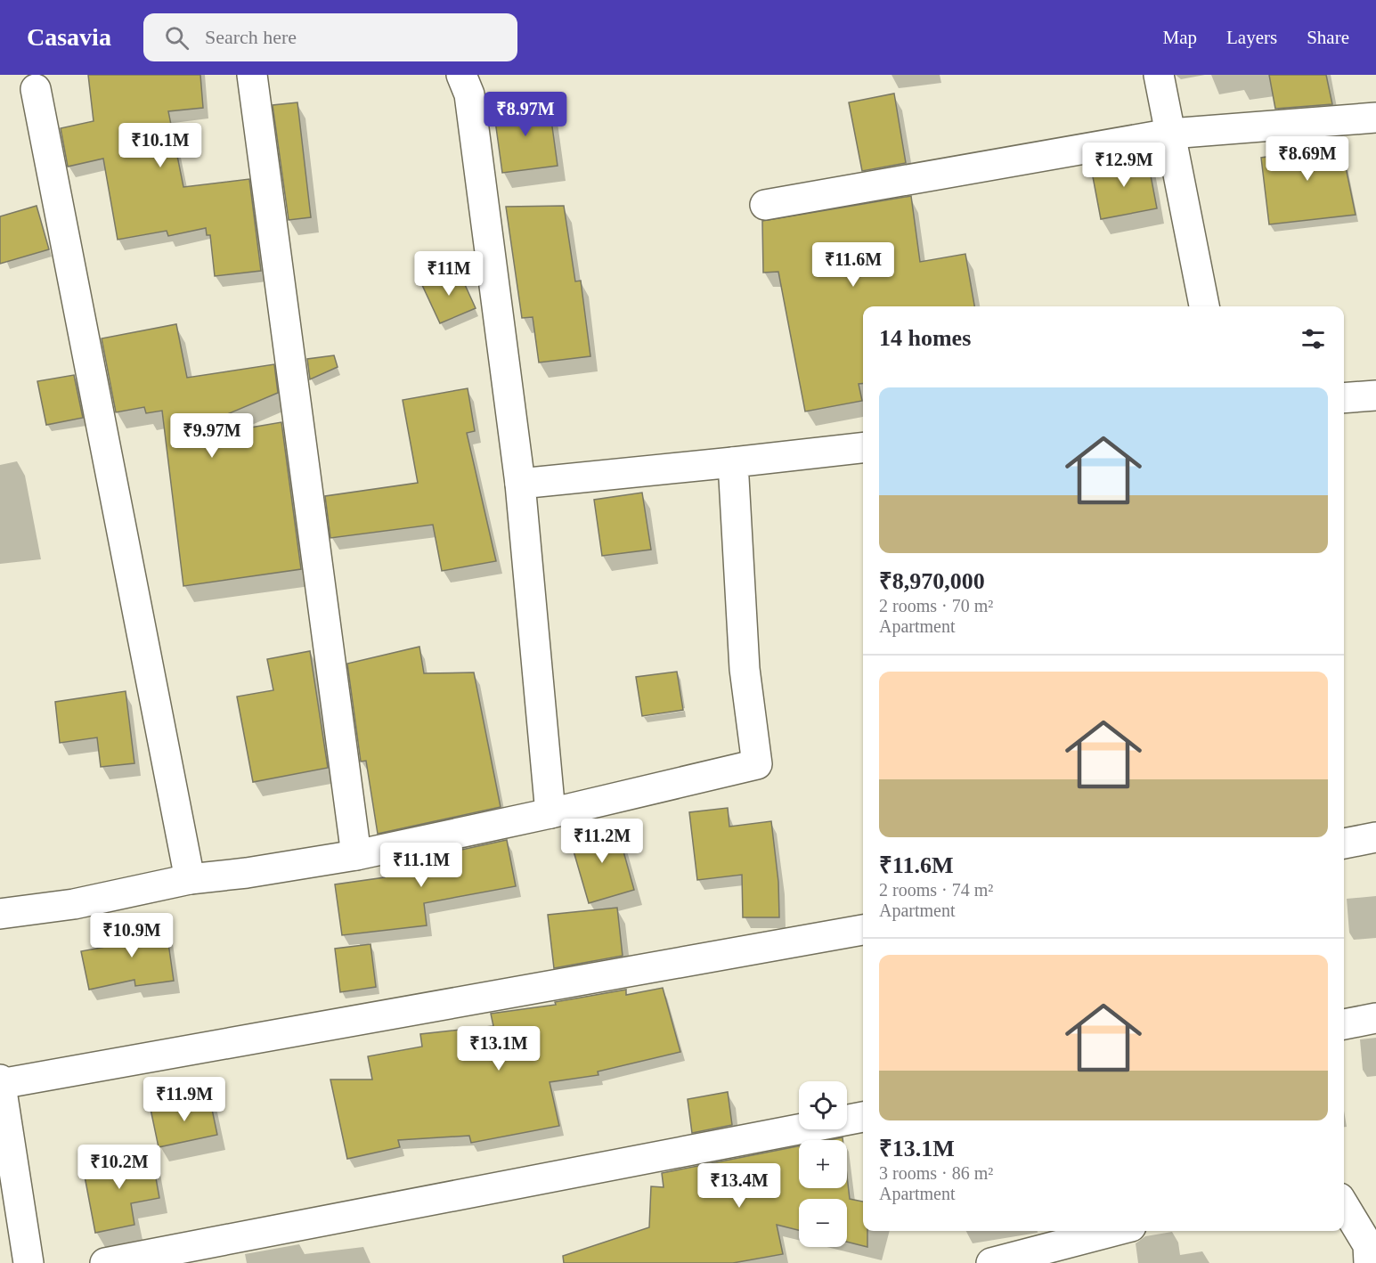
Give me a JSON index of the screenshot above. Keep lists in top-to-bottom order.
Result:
{
  "page": {
    "header": "Casavia",
    "search": "Search here",
    "nav": ["Map", "Layers", "Share"],
    "price": [
      "₹8.97M",
      "₹10.1M",
      "₹8.69M",
      "₹12.9M",
      "₹11.6M",
      "₹11M",
      "₹9.97M",
      "₹11.2M",
      "₹11.1M",
      "₹10.9M",
      "₹13.1M",
      "₹11.9M",
      "₹10.2M",
      "₹13.4M"
    ],
    "heading": "14 homes",
    "list": [
      {
        "name": "₹8,970,000",
        "note": "2 rooms · 70 m² · Apartment"
      },
      {
        "name": "₹11.6M",
        "note": "2 rooms · 74 m² · Apartment"
      },
      {
        "name": "₹13.1M",
        "note": "3 rooms · 86 m² · Apartment"
      }
    ],
    "map_buttons": ["+", "−"]
  }
}
